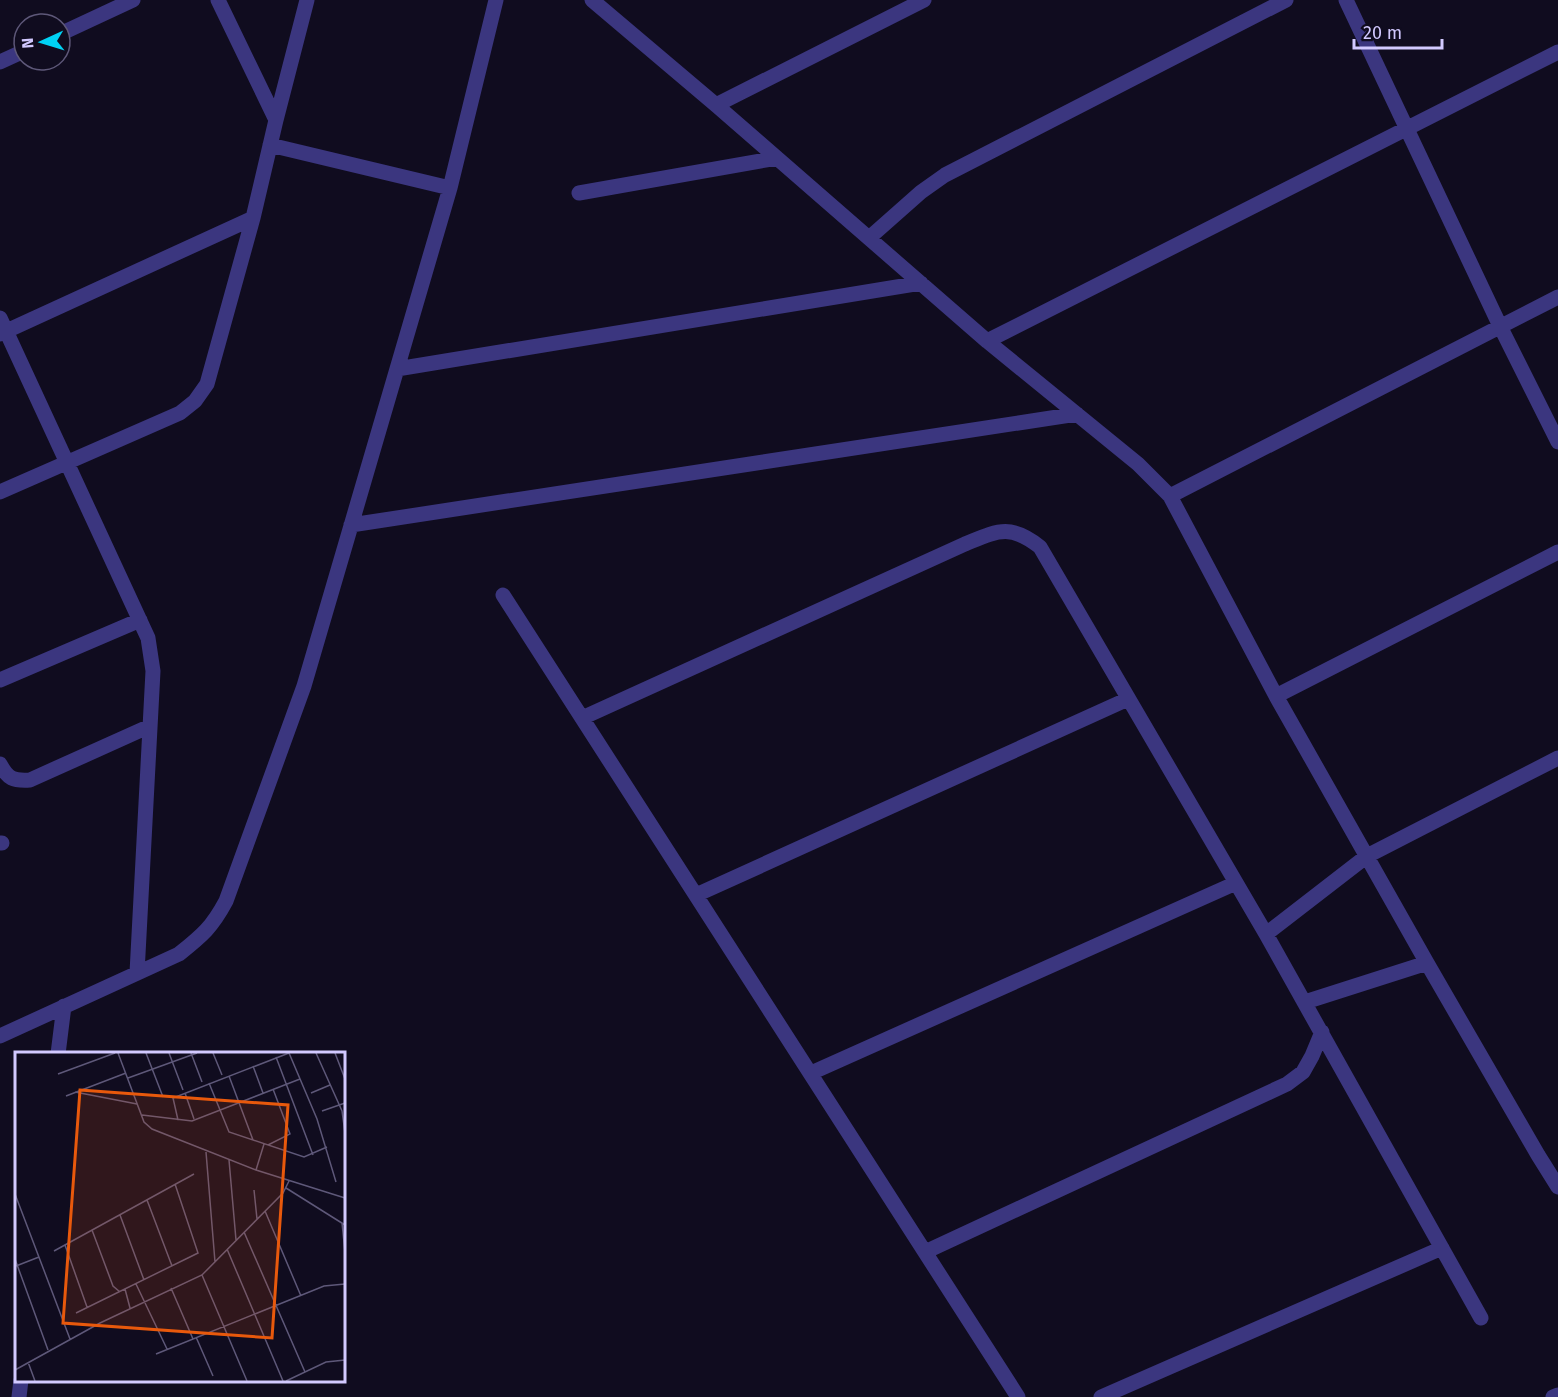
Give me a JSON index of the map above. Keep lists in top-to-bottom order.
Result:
{
  "scale_bar": "20 m",
  "north": "left"
}
